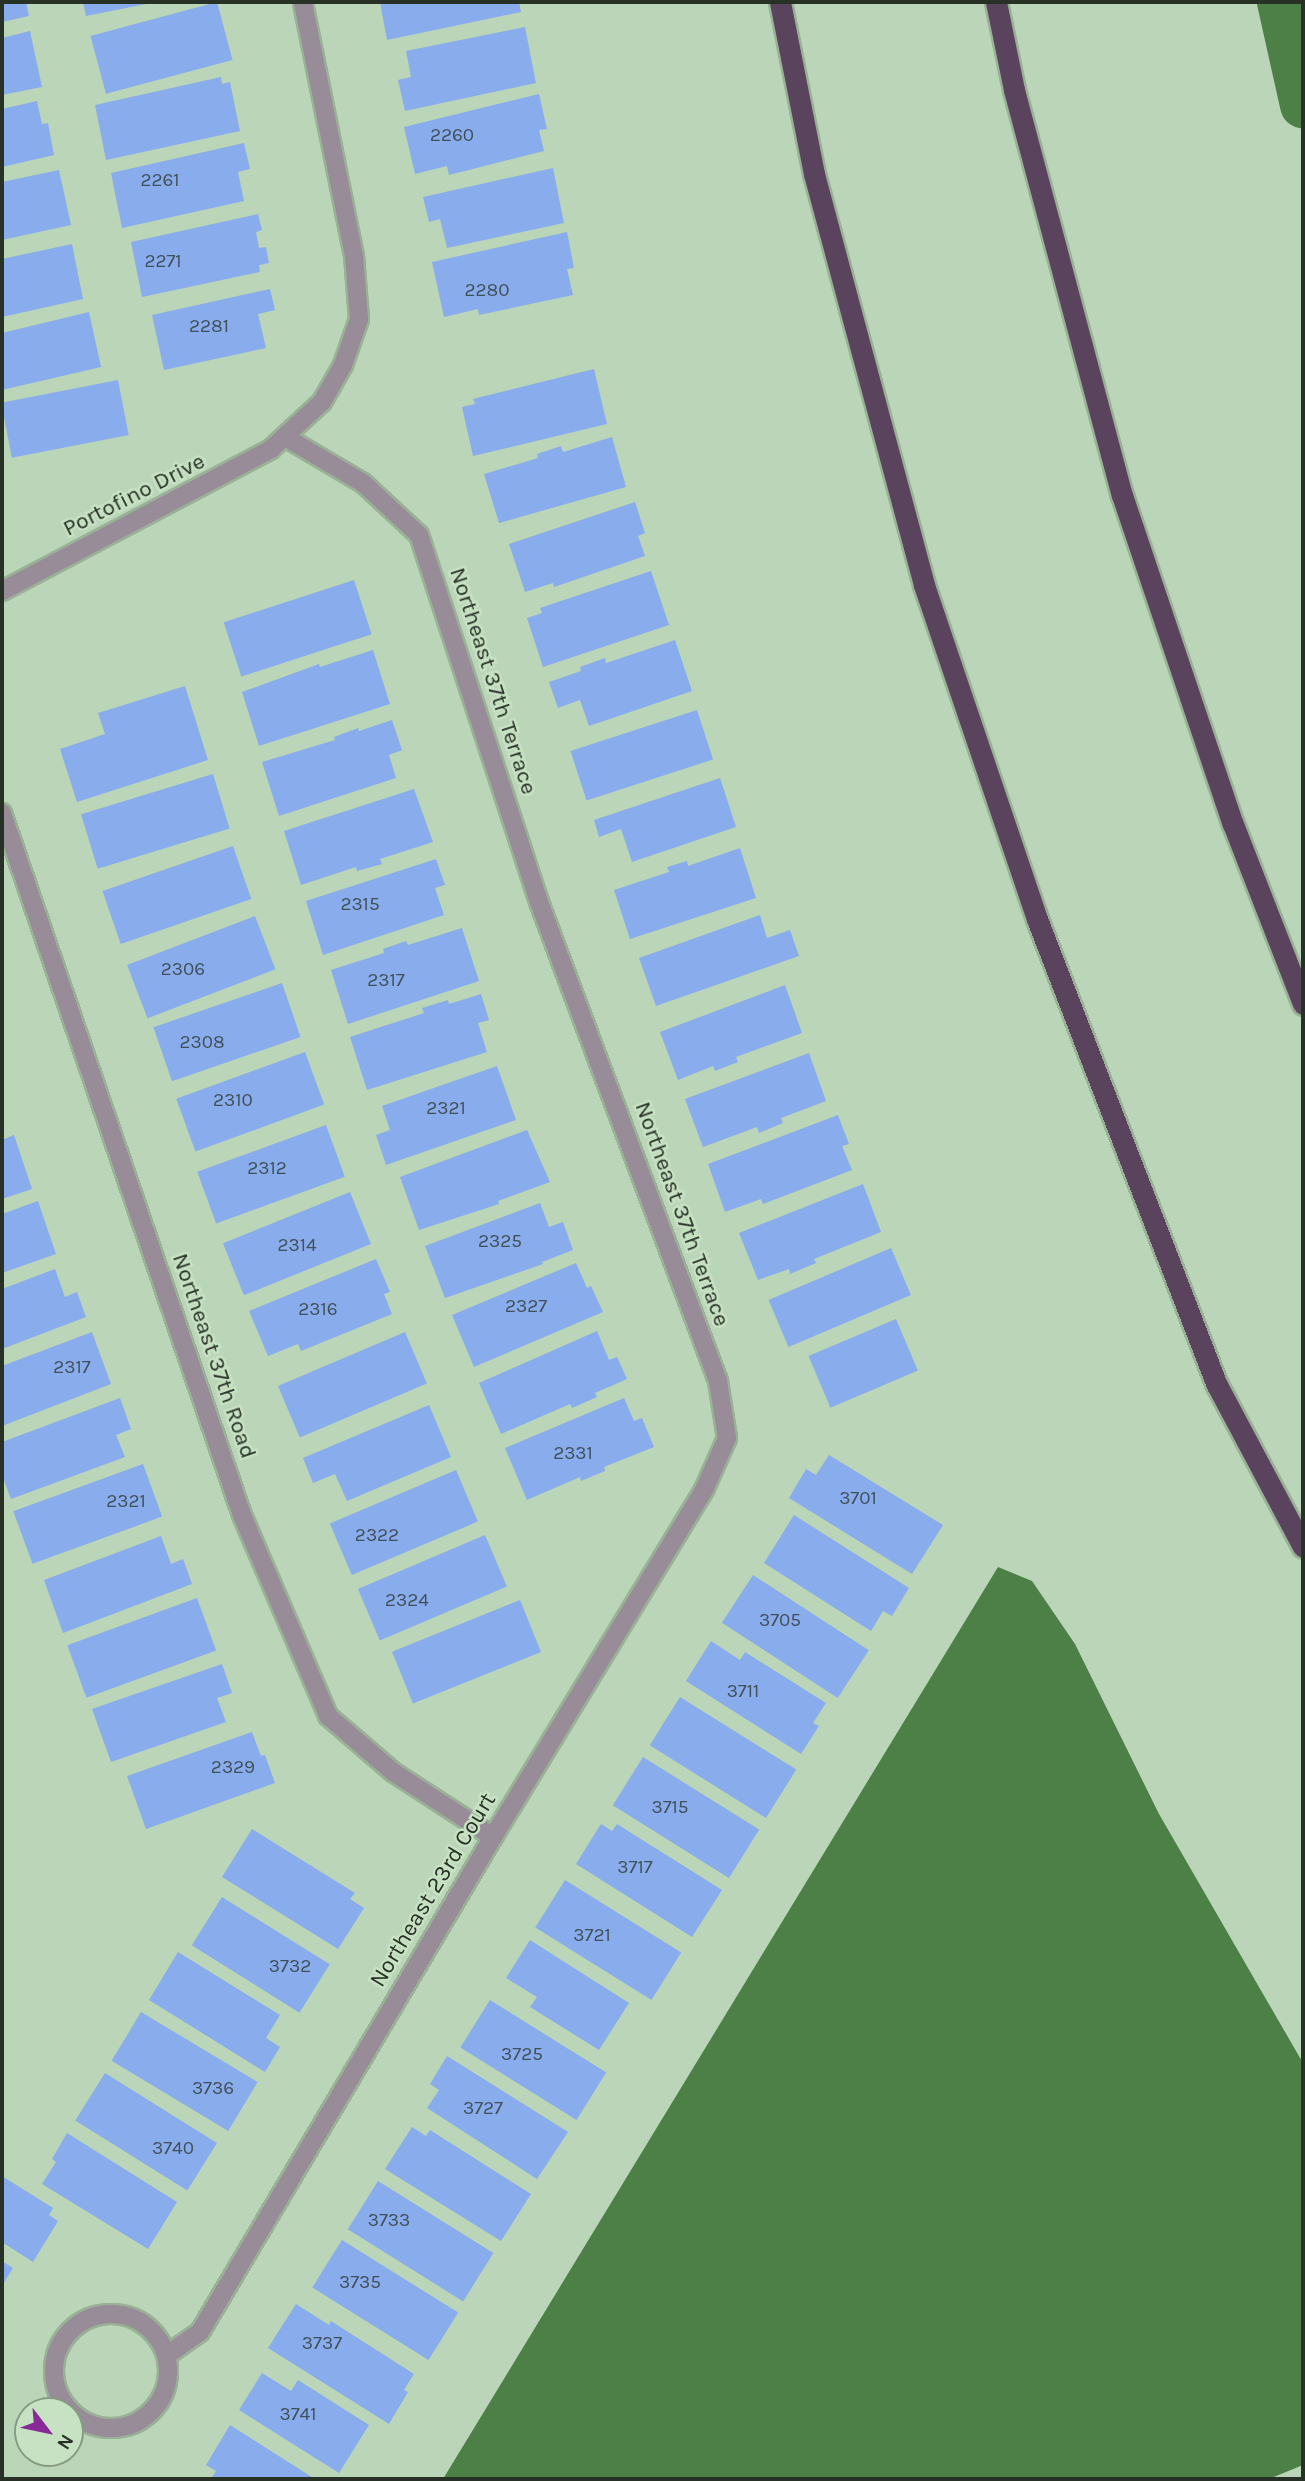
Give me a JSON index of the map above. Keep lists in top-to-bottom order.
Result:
{
  "streets": {
    "street": [
      "Portofino Drive",
      "Northeast 37th Terrace",
      "Northeast 37th Road",
      "Northeast 23rd Court"
    ]
  },
  "crossings": [
    ["Portofino Drive", "Northeast 37th Terrace"],
    ["Northeast 37th Terrace", "Northeast 23rd Court"],
    ["Northeast 37th Road", "Northeast 23rd Court"]
  ],
  "house_numbers": [
    "2260",
    "2261",
    "2271",
    "2280",
    "2281",
    "2315",
    "2306",
    "2317",
    "2308",
    "2310",
    "2321",
    "2312",
    "2325",
    "2314",
    "2327",
    "2316",
    "2317",
    "2331",
    "3701",
    "2321",
    "2322",
    "2324",
    "3705",
    "3711",
    "2329",
    "3715",
    "3717",
    "3721",
    "3732",
    "3725",
    "3736",
    "3727",
    "3740",
    "3733",
    "3735",
    "3737",
    "3741"
  ],
  "north": "bottom right"
}
